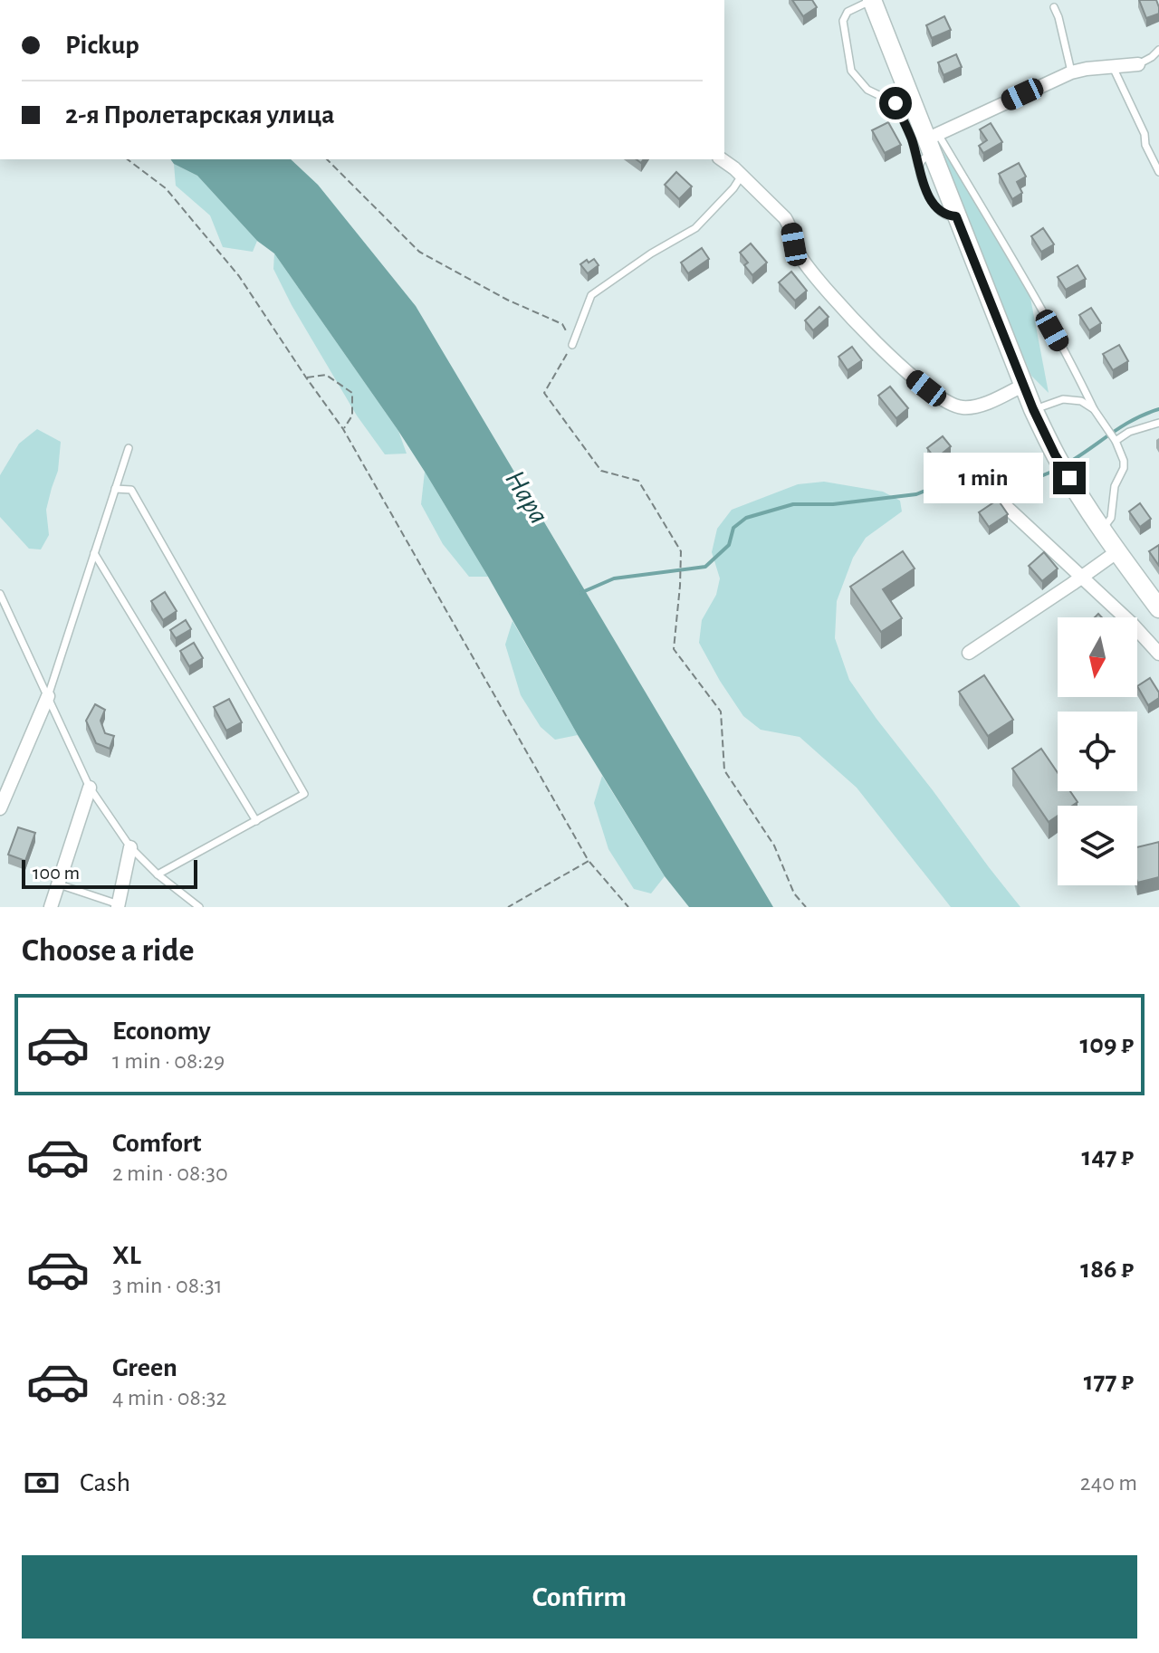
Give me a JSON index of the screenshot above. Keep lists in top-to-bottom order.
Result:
{
  "water": ["Нара"],
  "scale_bar": "100 m",
  "north": "bottom",
  "page": {
    "banner": ["Pickup", "2-я Пролетарская улица"],
    "bubble": "1 min",
    "scale": "100 m",
    "heading": "Choose a ride",
    "list": [
      {
        "name": "Economy",
        "note": "1 min · 08:29",
        "value": "109 ₽"
      },
      {
        "name": "Comfort",
        "note": "2 min · 08:30",
        "value": "147 ₽"
      },
      {
        "name": "XL",
        "note": "3 min · 08:31",
        "value": "186 ₽"
      },
      {
        "name": "Green",
        "note": "4 min · 08:32",
        "value": "177 ₽"
      }
    ],
    "pay": ["Cash", "240 m"],
    "buttons": "Confirm"
  }
}
